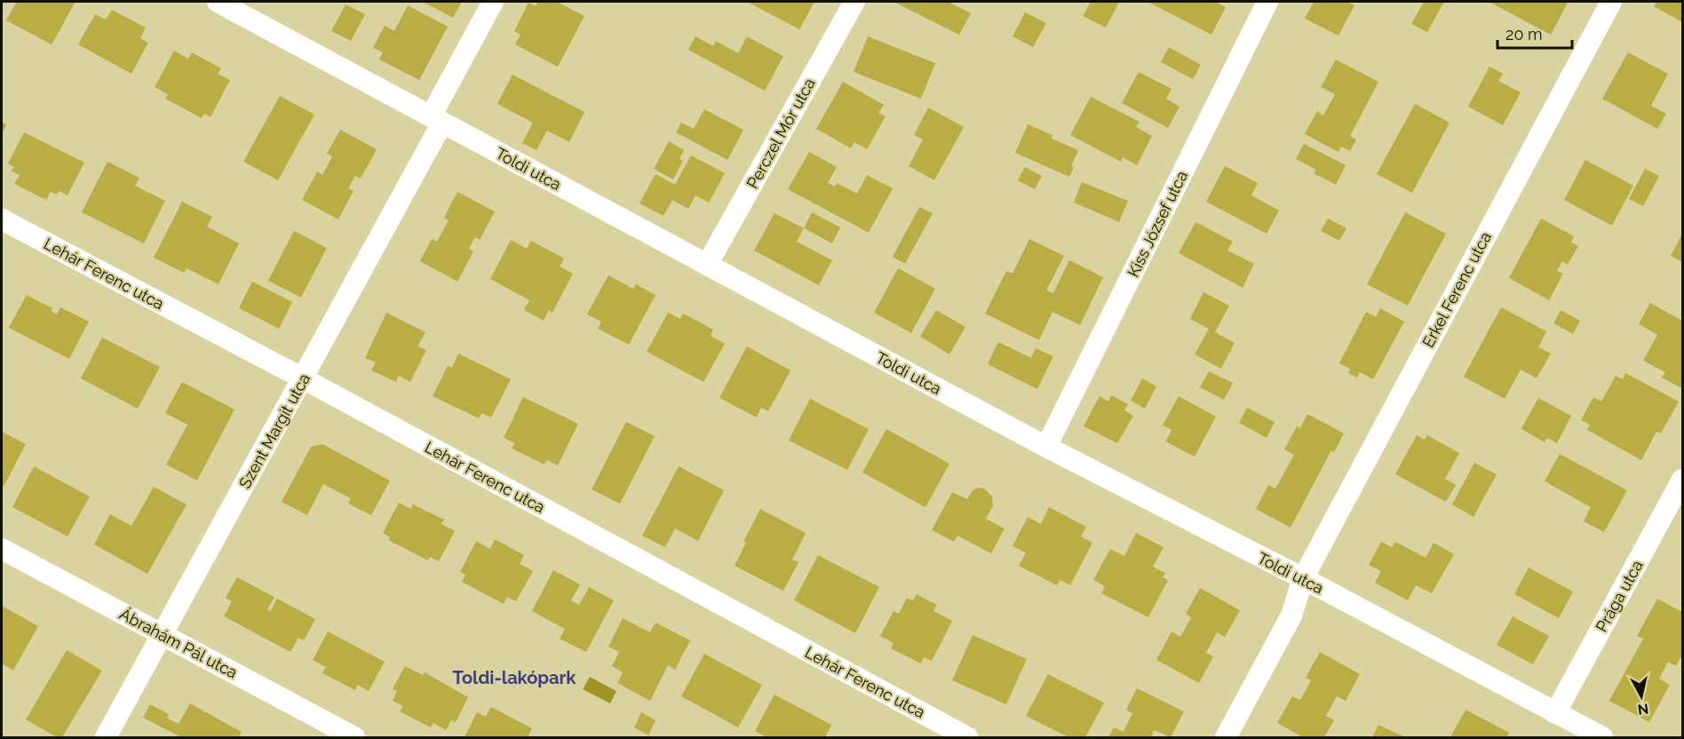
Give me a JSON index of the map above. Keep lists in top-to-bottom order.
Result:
{
  "streets": {
    "street": [
      "Perczel Mór utca",
      "Toldi utca",
      "Kiss József utca",
      "Lehár Ferenc utca",
      "Erkel Ferenc utca",
      "Szent Margit utca",
      "Prága utca",
      "Ábrahám Pál utca"
    ]
  },
  "crossings": [
    ["Perczel Mór utca", "Toldi utca"],
    ["Toldi utca", "Kiss József utca"],
    ["Toldi utca", "Erkel Ferenc utca"],
    ["Toldi utca", "Szent Margit utca"],
    ["Toldi utca", "Prága utca"],
    ["Lehár Ferenc utca", "Szent Margit utca"],
    ["Szent Margit utca", "Ábrahám Pál utca"]
  ],
  "districts": ["Toldi-lakópark"],
  "scale_bar": "20 m",
  "north": "bottom"
}
